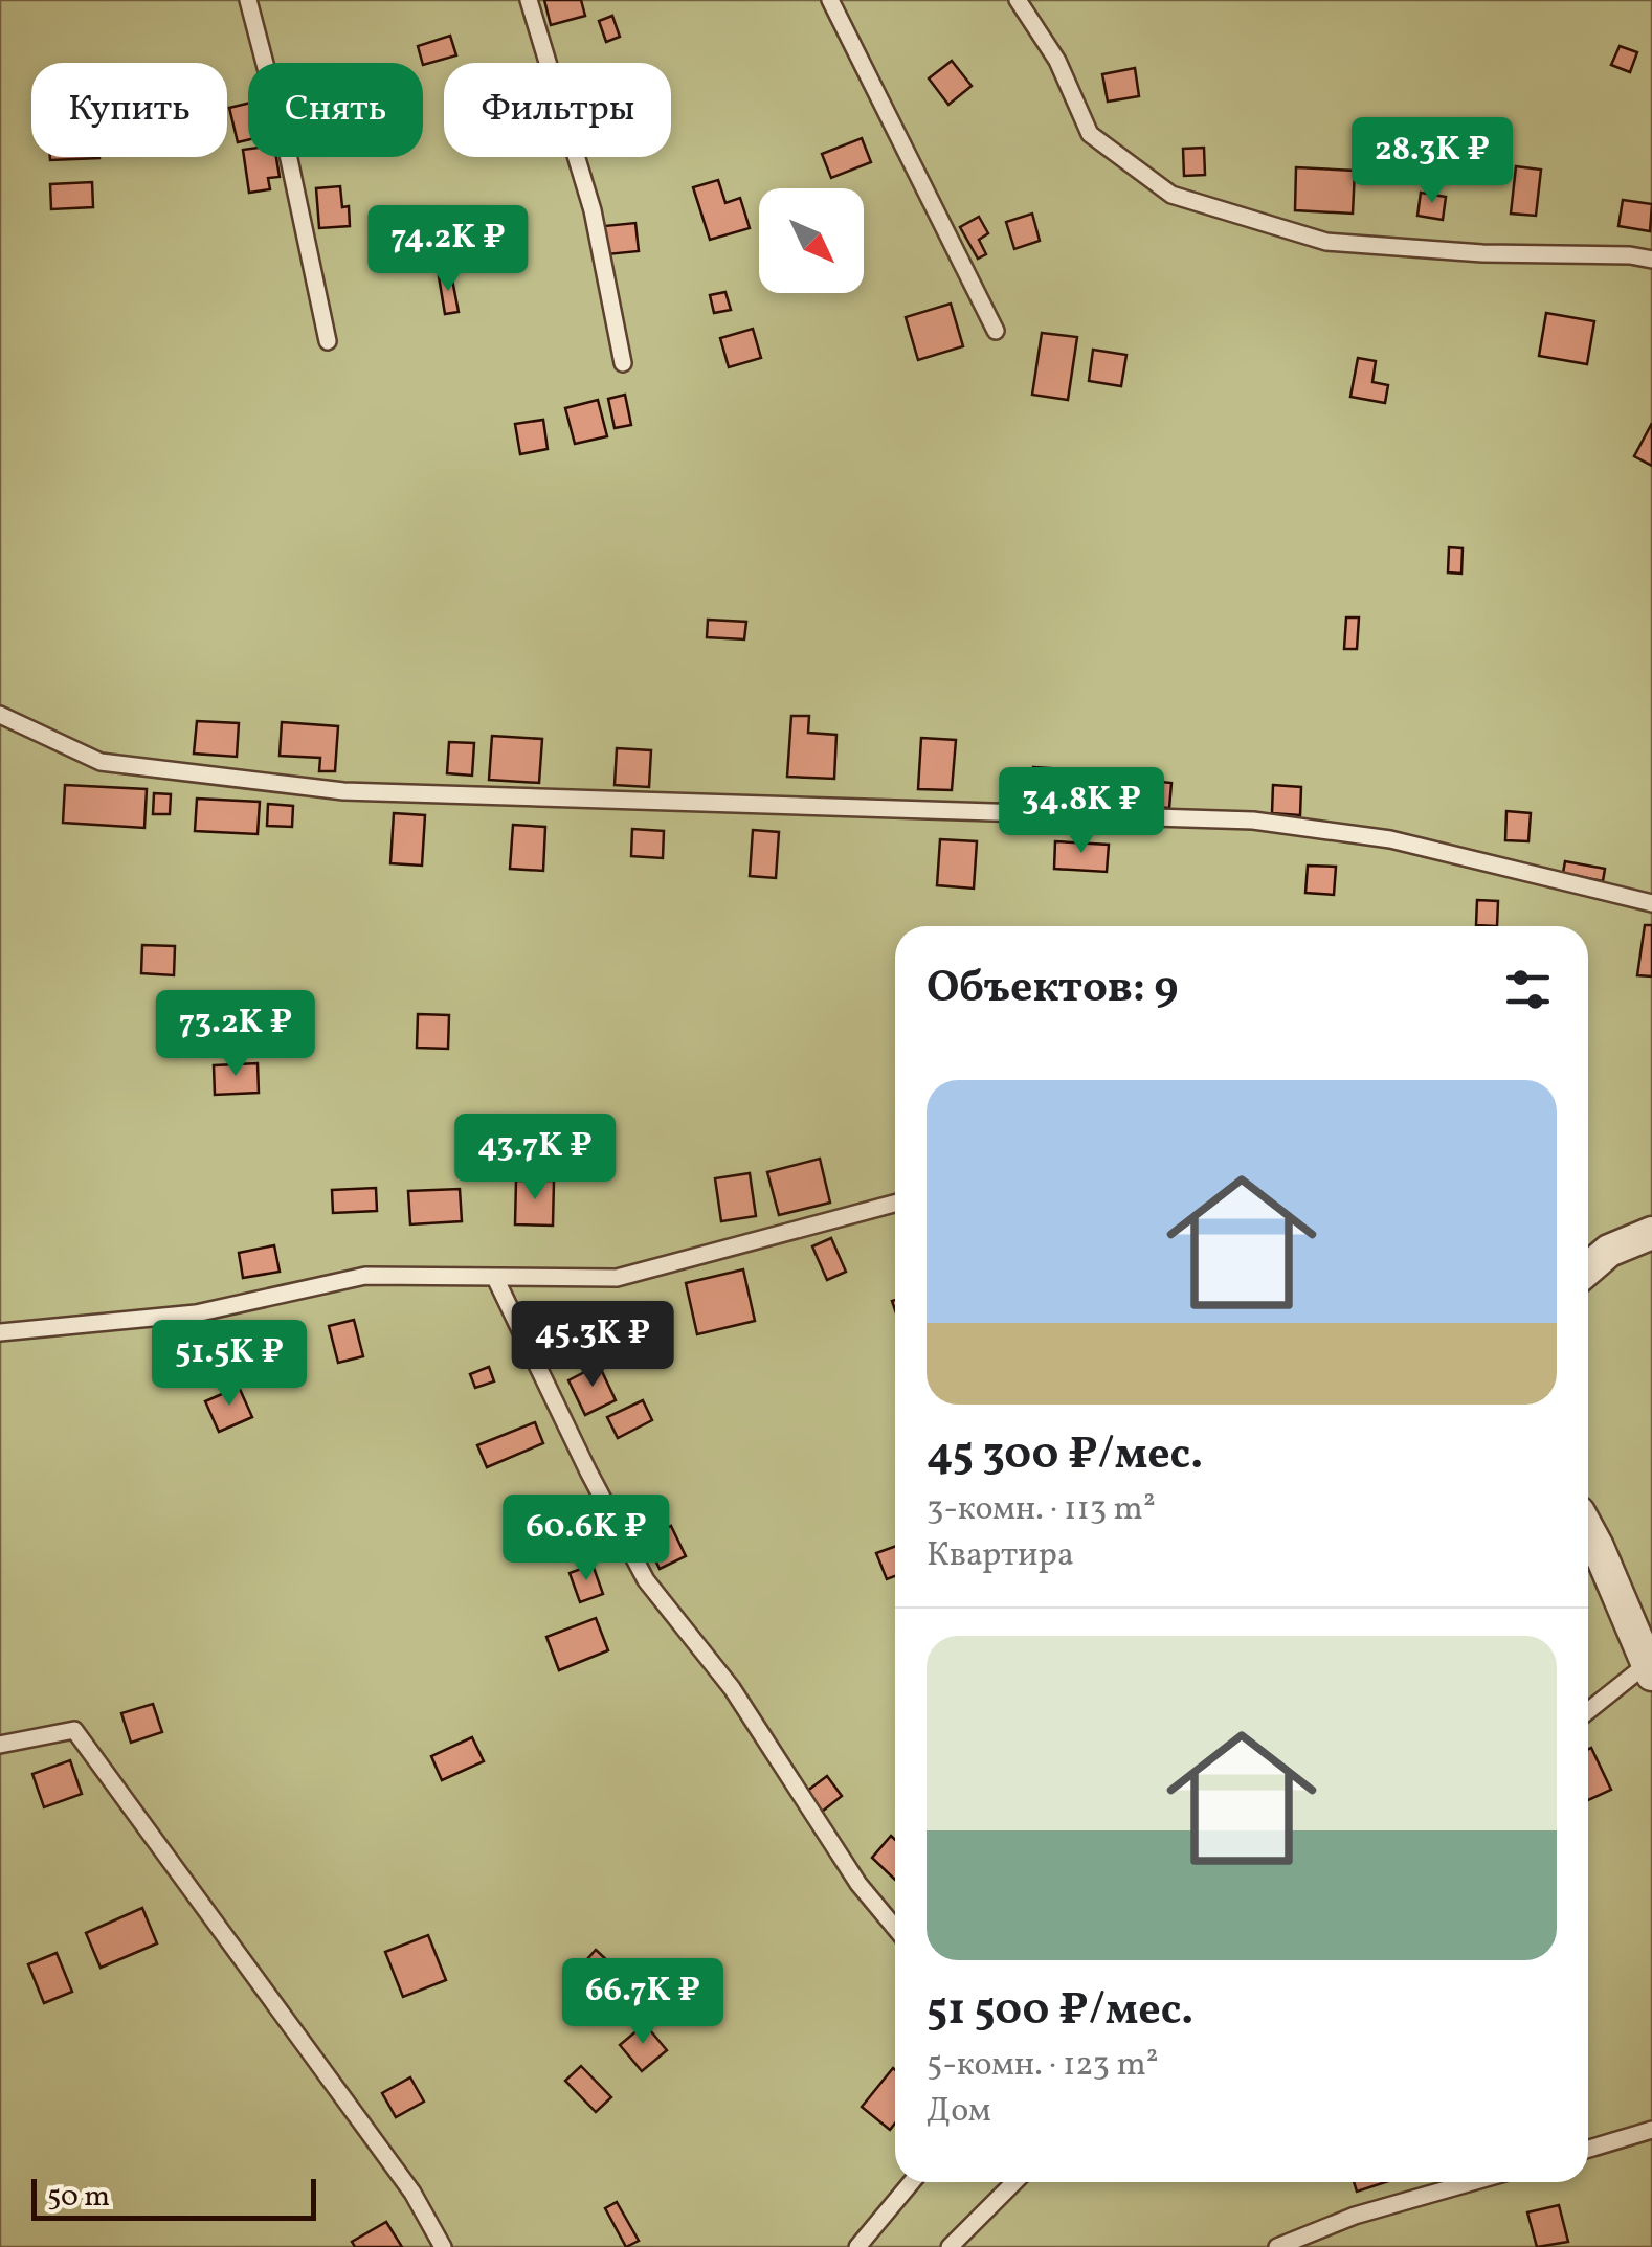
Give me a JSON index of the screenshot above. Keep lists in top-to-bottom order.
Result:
{
  "scale_bar": "50 m",
  "north": "bottom right",
  "page": {
    "chip": ["Купить", "Снять", "Фильтры"],
    "price": [
      "28.3K ₽",
      "74.2K ₽",
      "34.8K ₽",
      "73.2K ₽",
      "43.7K ₽",
      "45.3K ₽",
      "51.5K ₽",
      "60.6K ₽",
      "66.7K ₽"
    ],
    "heading": "Объектов: 9",
    "list": [
      {
        "name": "45 300 ₽/мес.",
        "note": "3-комн. · 113 m² · Квартира"
      },
      {
        "name": "51 500 ₽/мес.",
        "note": "5-комн. · 123 m² · Дом"
      }
    ],
    "scale": "50 m"
  }
}
